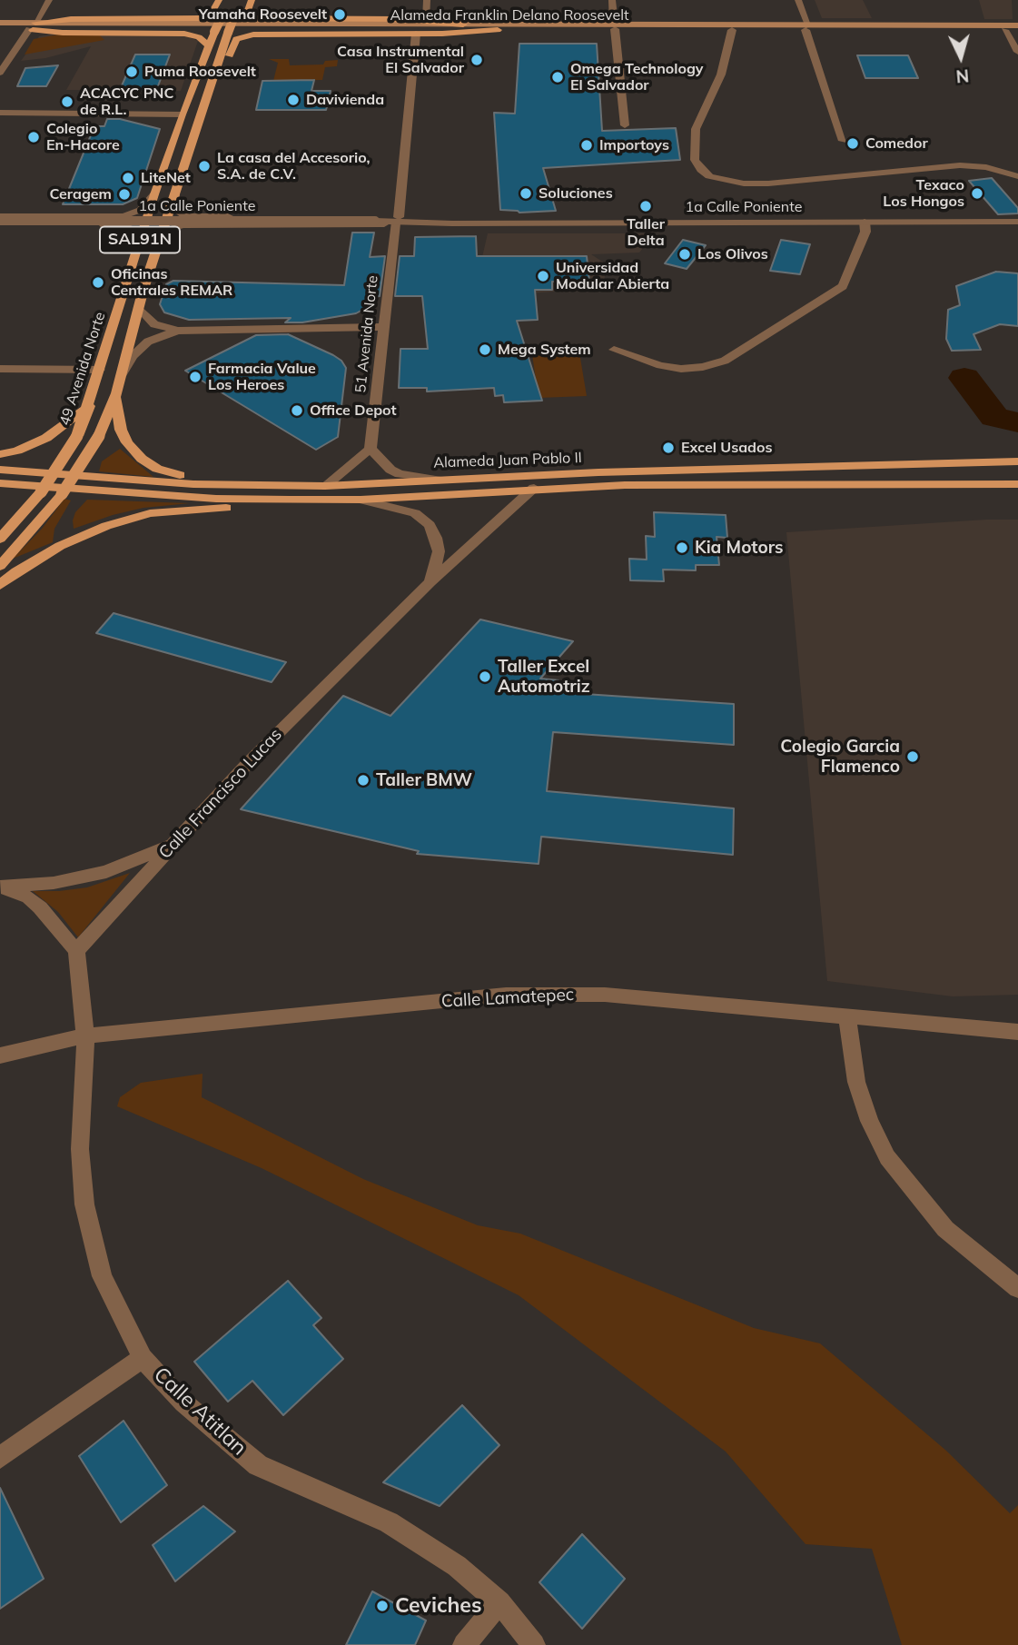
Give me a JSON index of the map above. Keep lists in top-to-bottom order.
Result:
{
  "streets": {
    "main road": [
      "Alameda Franklin Delano Roosevelt",
      "SAL91N",
      "49 Avenida Norte",
      "Alameda Juan Pablo II"
    ],
    "street": [
      "1a Calle Poniente",
      "51 Avenida Norte",
      "Calle Francisco Lucas",
      "Calle Lamatepec",
      "Calle Atitlan"
    ]
  },
  "crossings": [
    ["1a Calle Poniente", "SAL91N"],
    ["1a Calle Poniente", "51 Avenida Norte"],
    ["1a Calle Poniente", "49 Avenida Norte"],
    ["Alameda Juan Pablo II", "Calle Francisco Lucas"],
    ["Calle Lamatepec", "Calle Atitlan"]
  ],
  "places": [
    "Yamaha Roosevelt",
    "Casa Instrumental El Salvador",
    "Puma Roosevelt",
    "Omega Technology El Salvador",
    "Davivienda",
    "ACACYC PNC de R.L.",
    "Colegio En-Hacore",
    "Comedor",
    "Importoys",
    "La casa del Accesorio, S.A. de C.V.",
    "LiteNet",
    "Soluciones",
    "Texaco Los Hongos",
    "Ceragem",
    "Taller Delta",
    "Los Olivos",
    "Universidad Modular Abierta",
    "Oficinas Centrales REMAR",
    "Mega System",
    "Farmacia Value Los Heroes",
    "Office Depot",
    "Excel Usados",
    "Kia Motors",
    "Taller Excel Automotriz",
    "Colegio Garcia Flamenco",
    "Taller BMW",
    "Ceviches"
  ],
  "north": "bottom"
}
